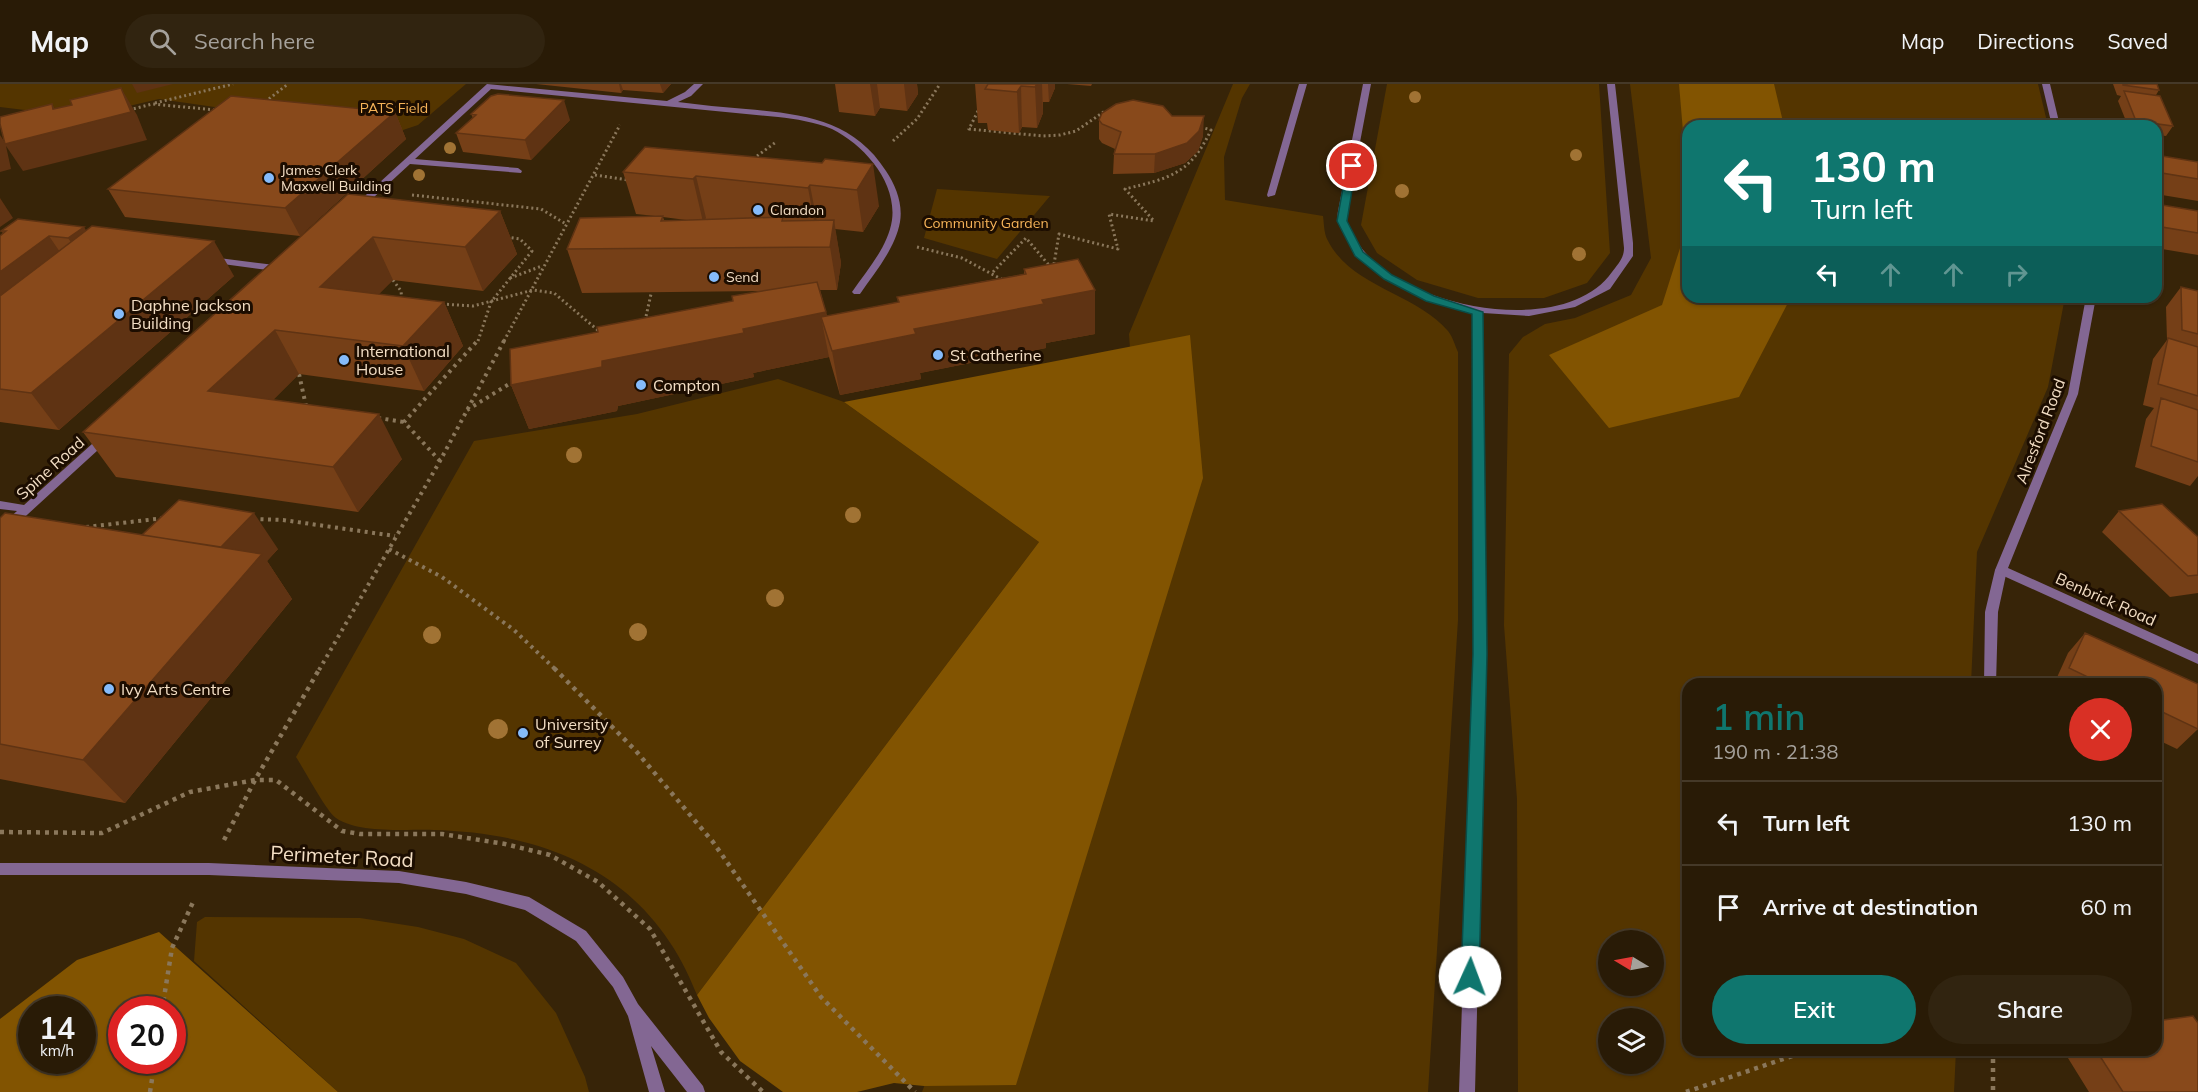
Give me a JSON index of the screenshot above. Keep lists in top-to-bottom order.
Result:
{
  "streets": {
    "street": [
      "Alresford Road",
      "Spine Road",
      "Benbrick Road",
      "Perimeter Road"
    ]
  },
  "crossings": [
    ["Alresford Road", "Benbrick Road"]
  ],
  "parks": ["PATS Field", "Community Garden"],
  "places": [
    "James Clerk Maxwell Building",
    "Clandon",
    "Send",
    "Daphne Jackson Building",
    "St Catherine",
    "International House",
    "Compton",
    "Ivy Arts Centre",
    "University of Surrey"
  ],
  "north": "left",
  "page": {
    "header": "Map",
    "search": "Search here",
    "nav": ["Map", "Directions", "Saved"],
    "turn": ["130 m", "Turn left"],
    "heading": ["1 min", "190 m · 21:38"],
    "list": [
      {
        "name": "Turn left",
        "value": "130 m"
      },
      {
        "name": "Arrive at destination",
        "value": "60 m"
      }
    ],
    "buttons": ["Exit", "Share"],
    "speed": "14 km/h",
    "limit": "20"
  }
}
